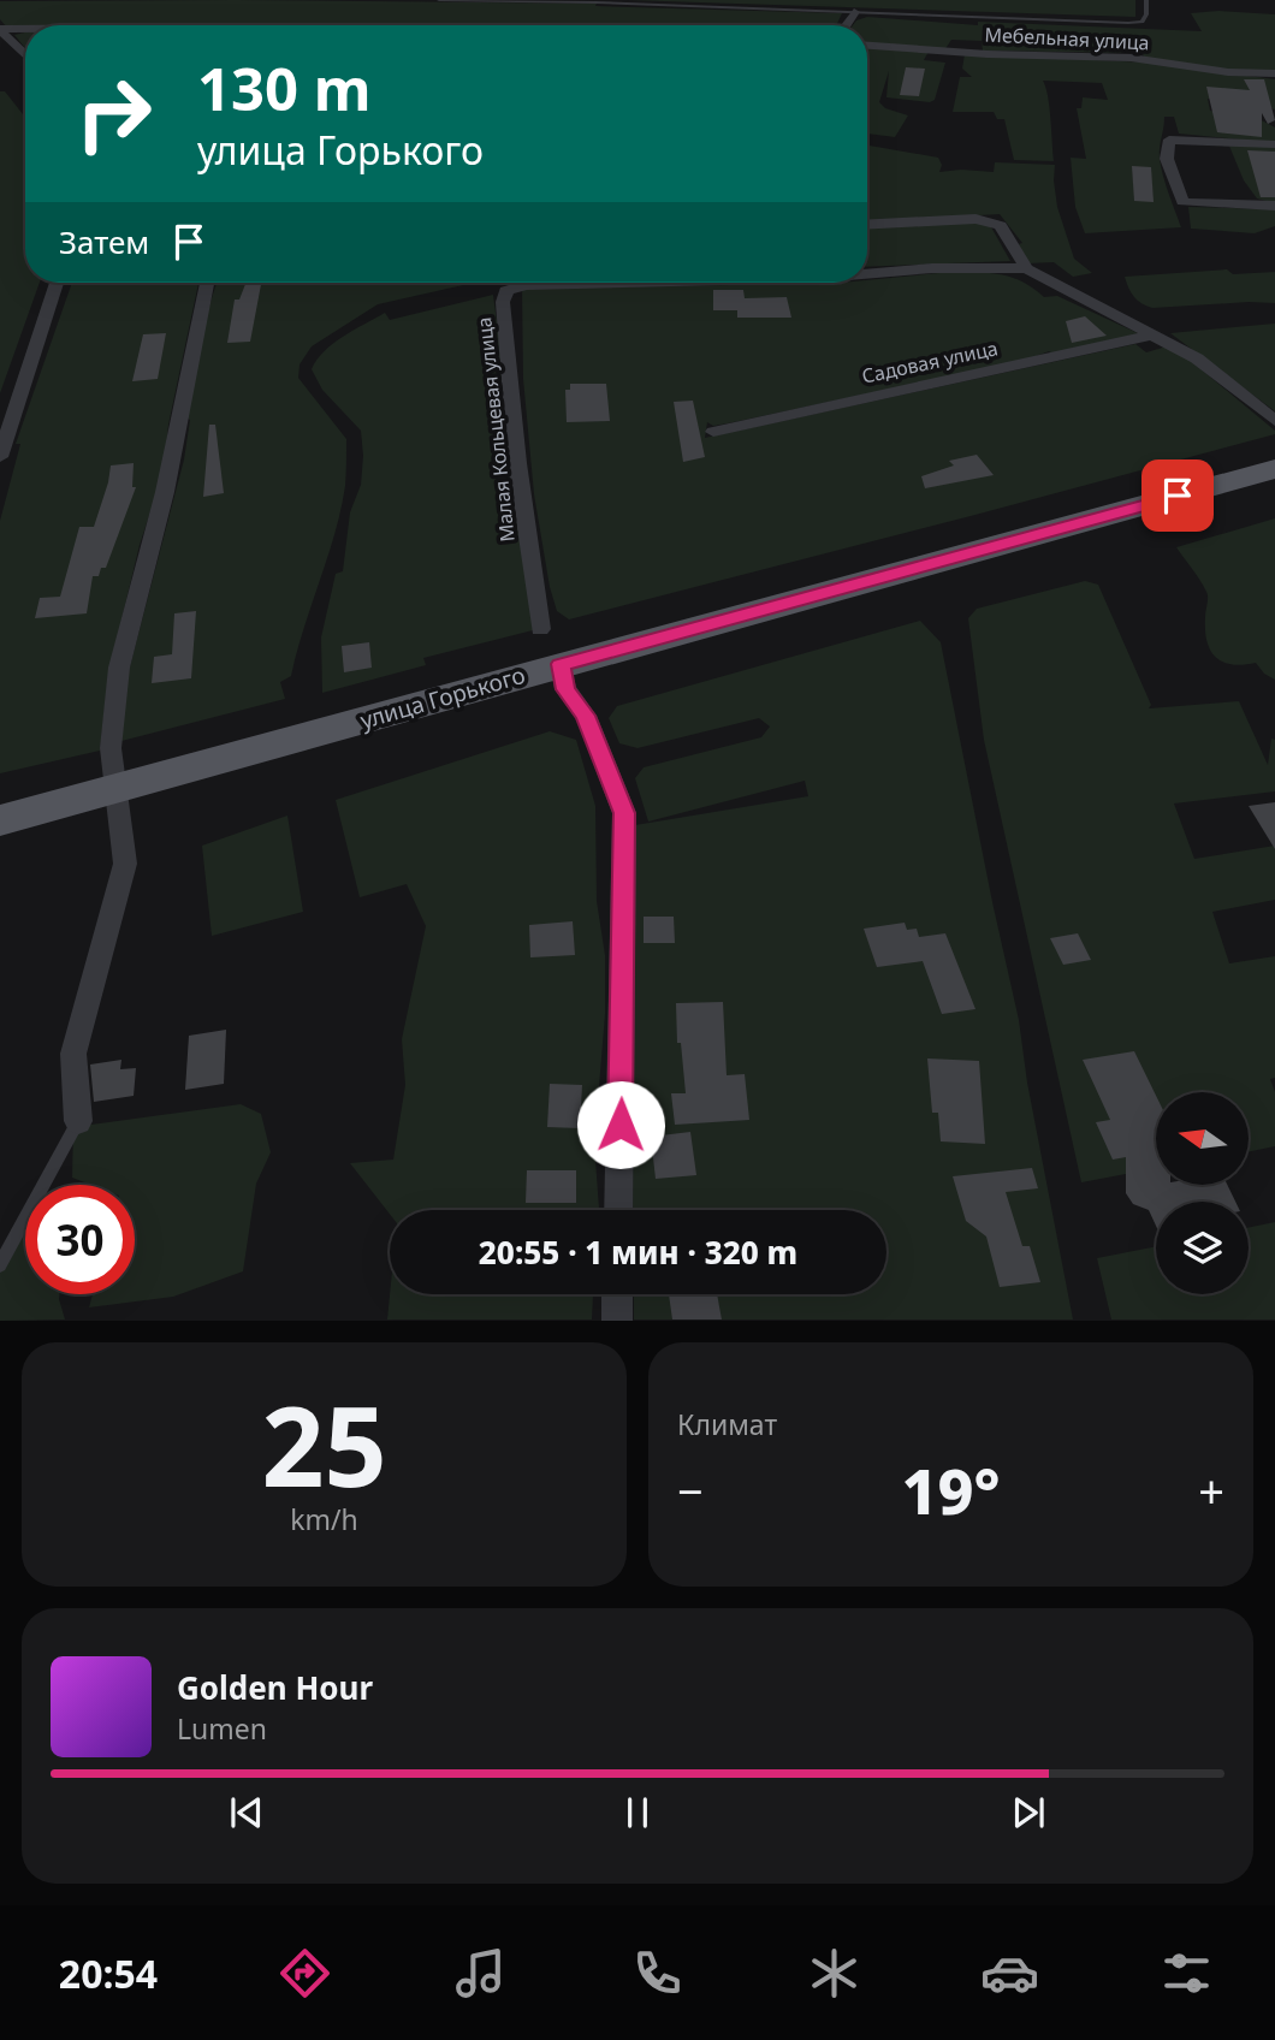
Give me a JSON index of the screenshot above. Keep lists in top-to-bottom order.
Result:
{
  "streets": {
    "main road": ["улица Горького"],
    "street": ["Мебельная улица", "Садовая улица", "Малая Кольцевая улица"]
  },
  "north": "left",
  "page": {
    "turn": ["130 m", "улица Горького"],
    "then": "Затем",
    "limit": "30",
    "trip": "20:55 · 1 мин · 320 m",
    "tile": [
      ["25", "km/h"],
      "Климат"
    ],
    "heat": ["−", "19°", "+"],
    "song": ["Golden Hour", "Lumen"],
    "tabs": "20:54"
  }
}
